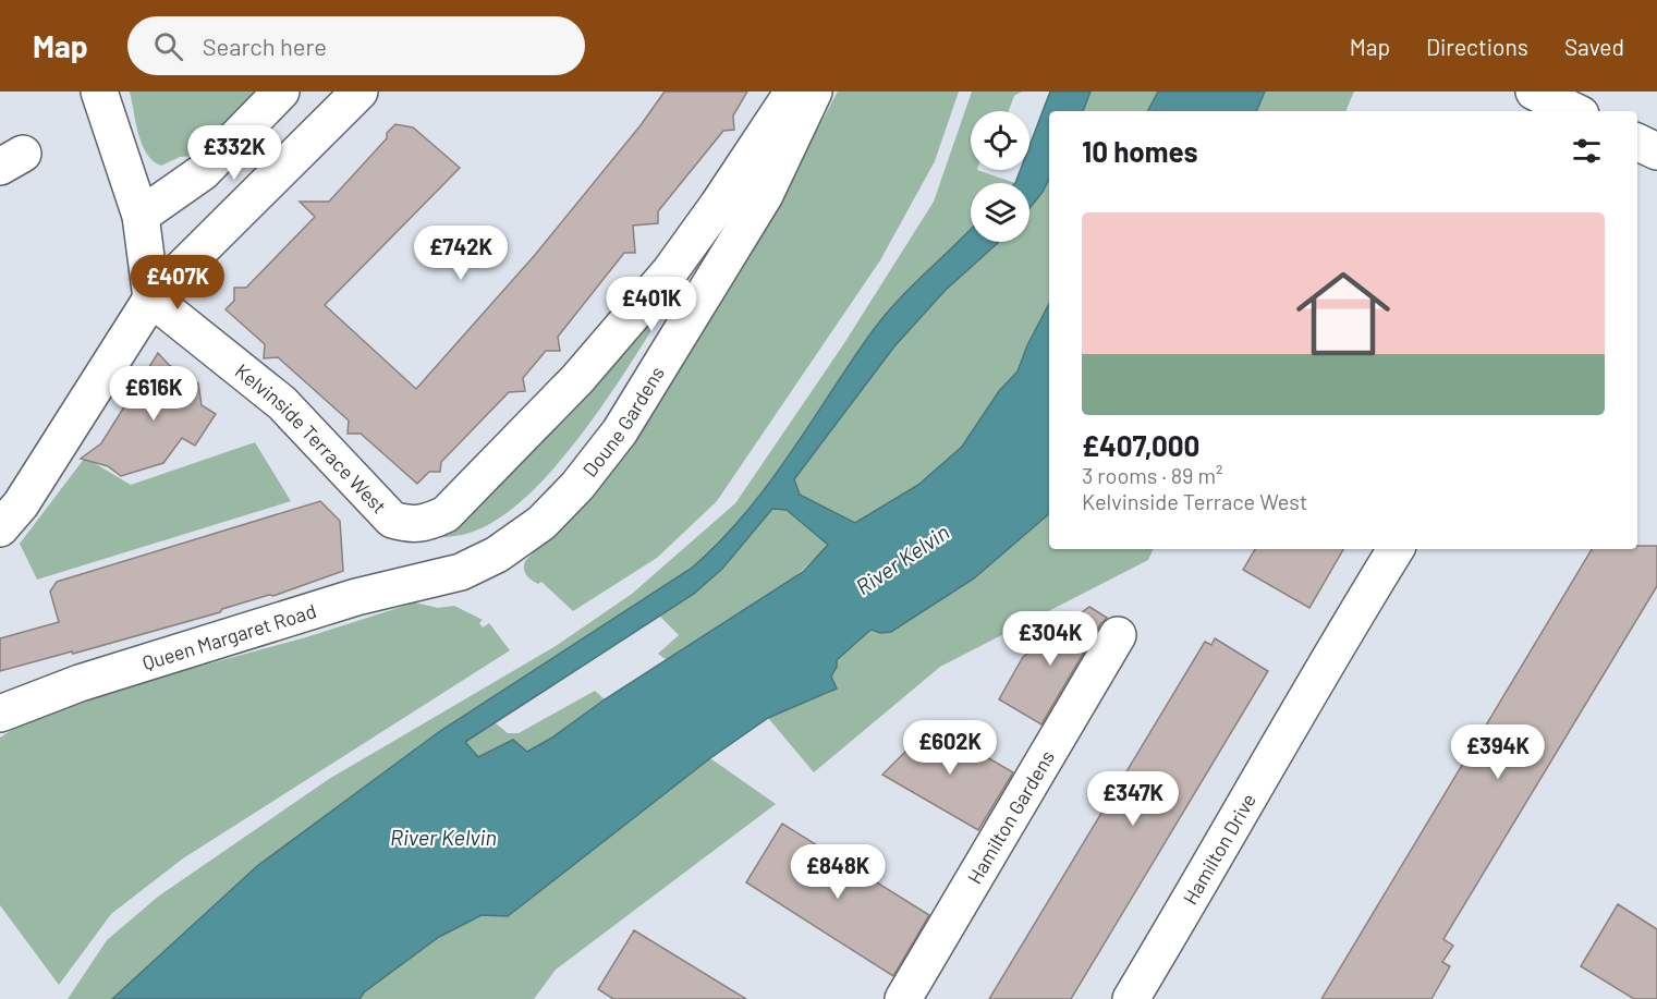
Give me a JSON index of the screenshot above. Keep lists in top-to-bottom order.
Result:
{
  "streets": {
    "street": [
      "Doune Gardens",
      "Kelvinside Terrace West",
      "Queen Margaret Road",
      "Hamilton Gardens",
      "Hamilton Drive"
    ]
  },
  "crossings": [
    ["Doune Gardens", "Queen Margaret Road"]
  ],
  "water": ["River Kelvin"],
  "page": {
    "header": "Map",
    "search": "Search here",
    "nav": ["Map", "Directions", "Saved"],
    "heading": "10 homes",
    "price": [
      "£332K",
      "£742K",
      "£407K",
      "£401K",
      "£616K",
      "£304K",
      "£602K",
      "£394K",
      "£347K",
      "£848K"
    ],
    "list": [
      {
        "name": "£407,000",
        "note": "3 rooms · 89 m² · Kelvinside Terrace West"
      }
    ]
  }
}
